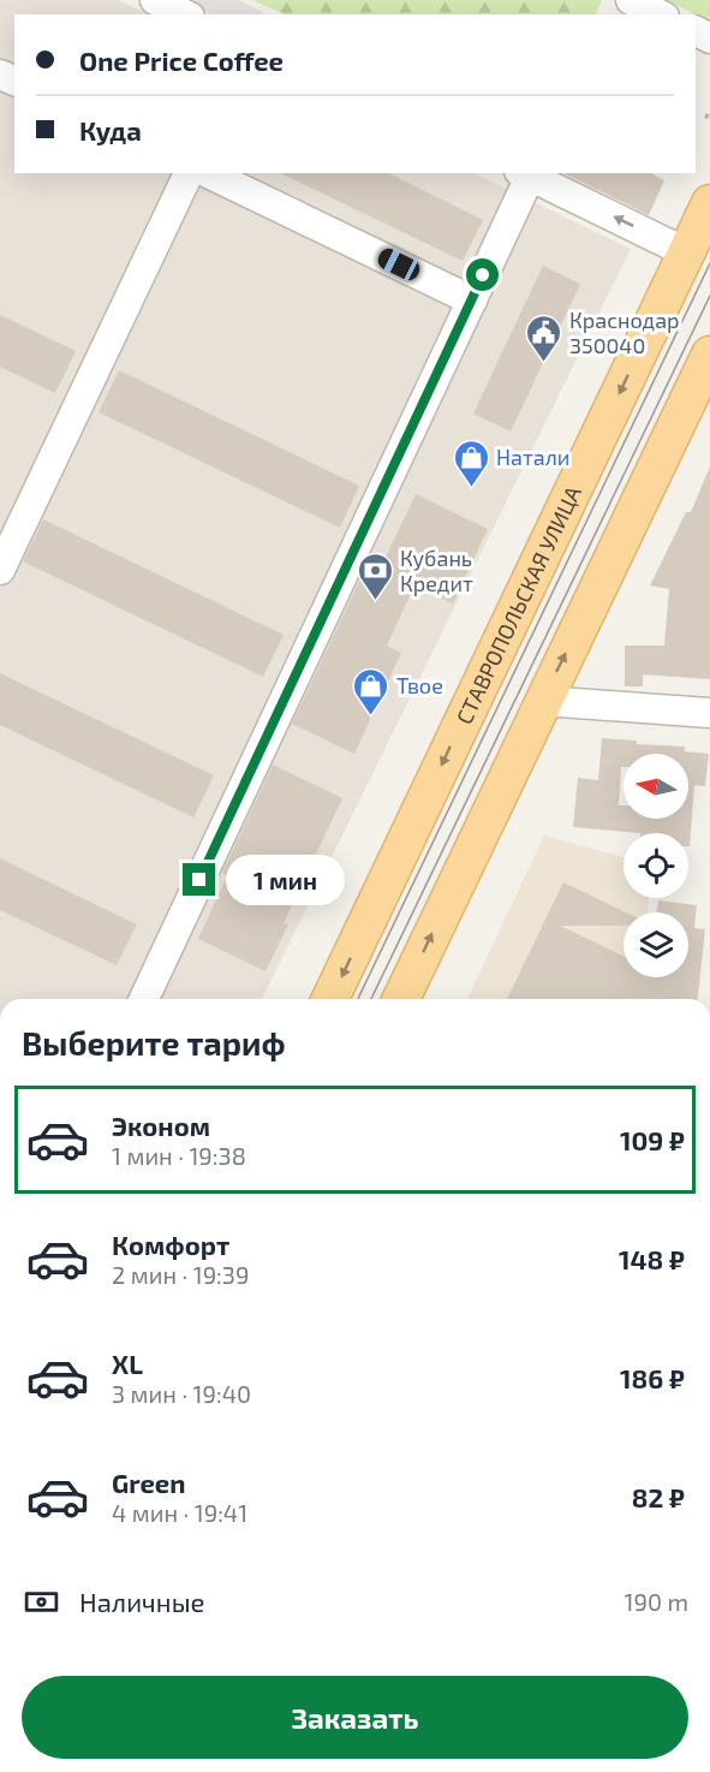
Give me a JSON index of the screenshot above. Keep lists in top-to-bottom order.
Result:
{
  "streets": {
    "main road": ["СТАВРОПОЛЬСКАЯ УЛИЦА"]
  },
  "places": {
    "public building": ["Краснодар 350040"],
    "shop": ["Натали", "Твое"],
    "bank": ["Кубань Кредит"]
  },
  "north": "left",
  "page": {
    "banner": ["One Price Coffee", "Куда"],
    "bubble": "1 мин",
    "heading": "Выберите тариф",
    "list": [
      {
        "name": "Эконом",
        "note": "1 мин · 19:38",
        "value": "109 ₽"
      },
      {
        "name": "Комфорт",
        "note": "2 мин · 19:39",
        "value": "148 ₽"
      },
      {
        "name": "XL",
        "note": "3 мин · 19:40",
        "value": "186 ₽"
      },
      {
        "name": "Green",
        "note": "4 мин · 19:41",
        "value": "82 ₽"
      }
    ],
    "pay": ["Наличные", "190 m"],
    "buttons": "Заказать"
  }
}
